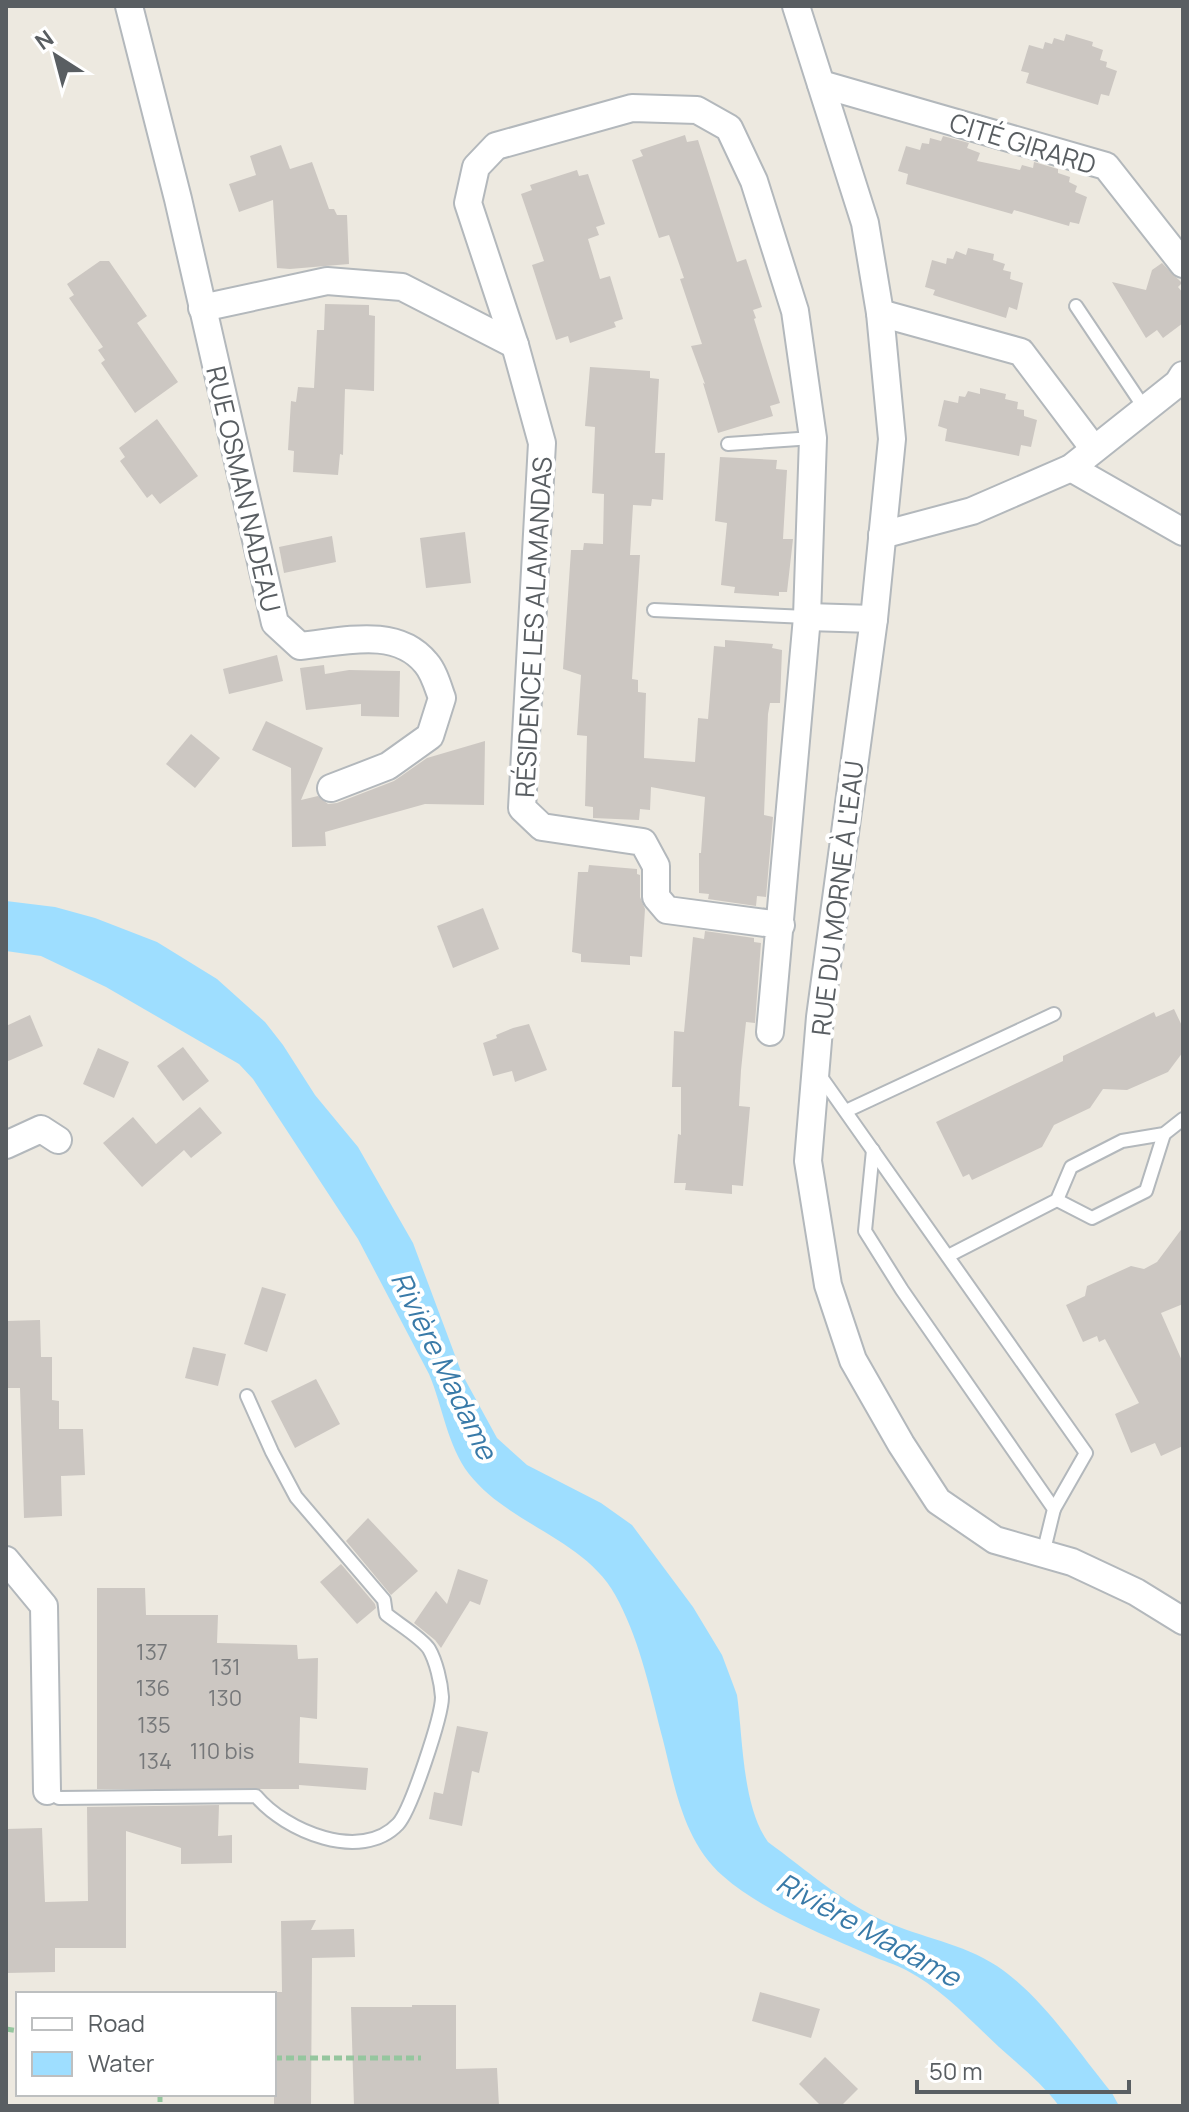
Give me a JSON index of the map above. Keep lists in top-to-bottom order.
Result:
{
  "streets": {
    "street": [
      "CITÉ GIRARD",
      "RUE OSMAN NADEAU",
      "RÉSIDENCE LES ALAMANDAS",
      "RUE DU MORNE À L'EAU"
    ]
  },
  "crossings": [
    ["CITÉ GIRARD", "RUE DU MORNE À L'EAU"]
  ],
  "water": ["Rivière Madame"],
  "house_numbers": [
    "137",
    "131",
    "136",
    "130",
    "135",
    "110 bis",
    "134"
  ],
  "legend": ["Road", "Water"],
  "scale_bar": "50 m",
  "north": "top left"
}
